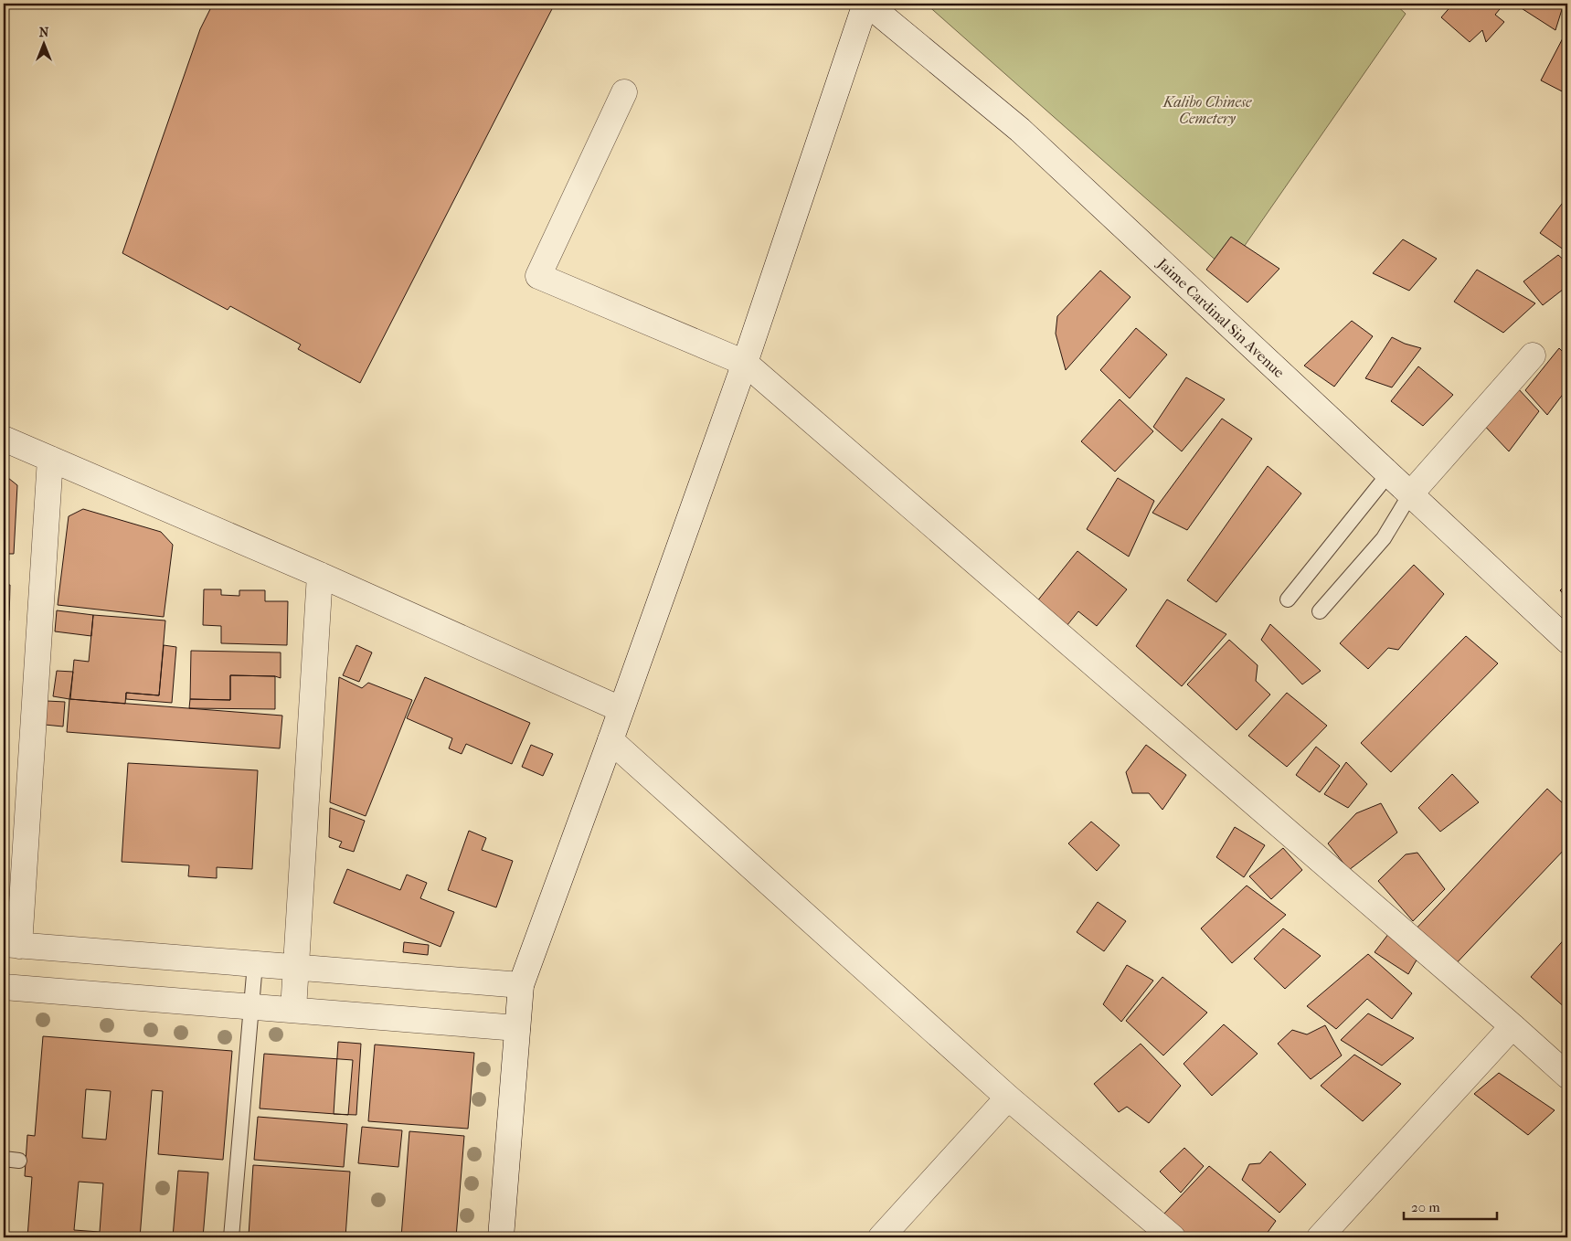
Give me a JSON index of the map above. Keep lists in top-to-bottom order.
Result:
{
  "streets": {
    "street": ["Jaime Cardinal Sin Avenue"]
  },
  "parks": ["Kalibo Chinese Cemetery"],
  "scale_bar": "20 m",
  "north": "top"
}
